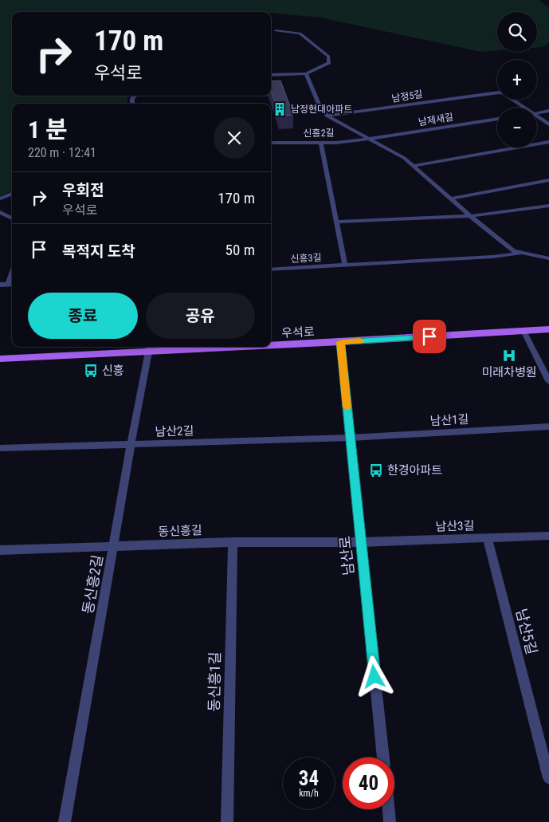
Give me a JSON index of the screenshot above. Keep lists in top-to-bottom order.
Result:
{
  "streets": {
    "main road": ["우석로"],
    "street": [
      "남정5길",
      "남제새길",
      "신흥2길",
      "신흥3길",
      "남산1길",
      "남산2길",
      "남산3길",
      "동신흥길",
      "남산로",
      "동신흥2길",
      "남산5길",
      "동신흥1길"
    ]
  },
  "crossings": [
    ["남제새길", "신흥2길"],
    ["우석로", "남산로"],
    ["우석로", "동신흥2길"],
    ["남산1길", "남산2길"],
    ["남산1길", "남산로"],
    ["남산2길", "남산로"],
    ["남산2길", "동신흥2길"],
    ["남산3길", "동신흥길"],
    ["남산3길", "남산로"],
    ["남산3길", "남산5길"],
    ["동신흥길", "남산로"],
    ["동신흥길", "동신흥2길"],
    ["동신흥길", "동신흥1길"]
  ],
  "places": {
    "building": ["남정현대아파트"],
    "hospital": ["미래차병원"],
    "bus stop": ["신흥", "한경아파트"]
  },
  "page": {
    "map_buttons": ["+", "−"],
    "turn": ["170 m", "우석로"],
    "heading": ["1 분", "220 m · 12:41"],
    "list": [
      {
        "name": "우회전",
        "note": "우석로",
        "value": "170 m"
      },
      {
        "name": "목적지 도착",
        "value": "50 m"
      }
    ],
    "buttons": ["종료", "공유"],
    "speed": "34 km/h",
    "limit": "40"
  }
}
